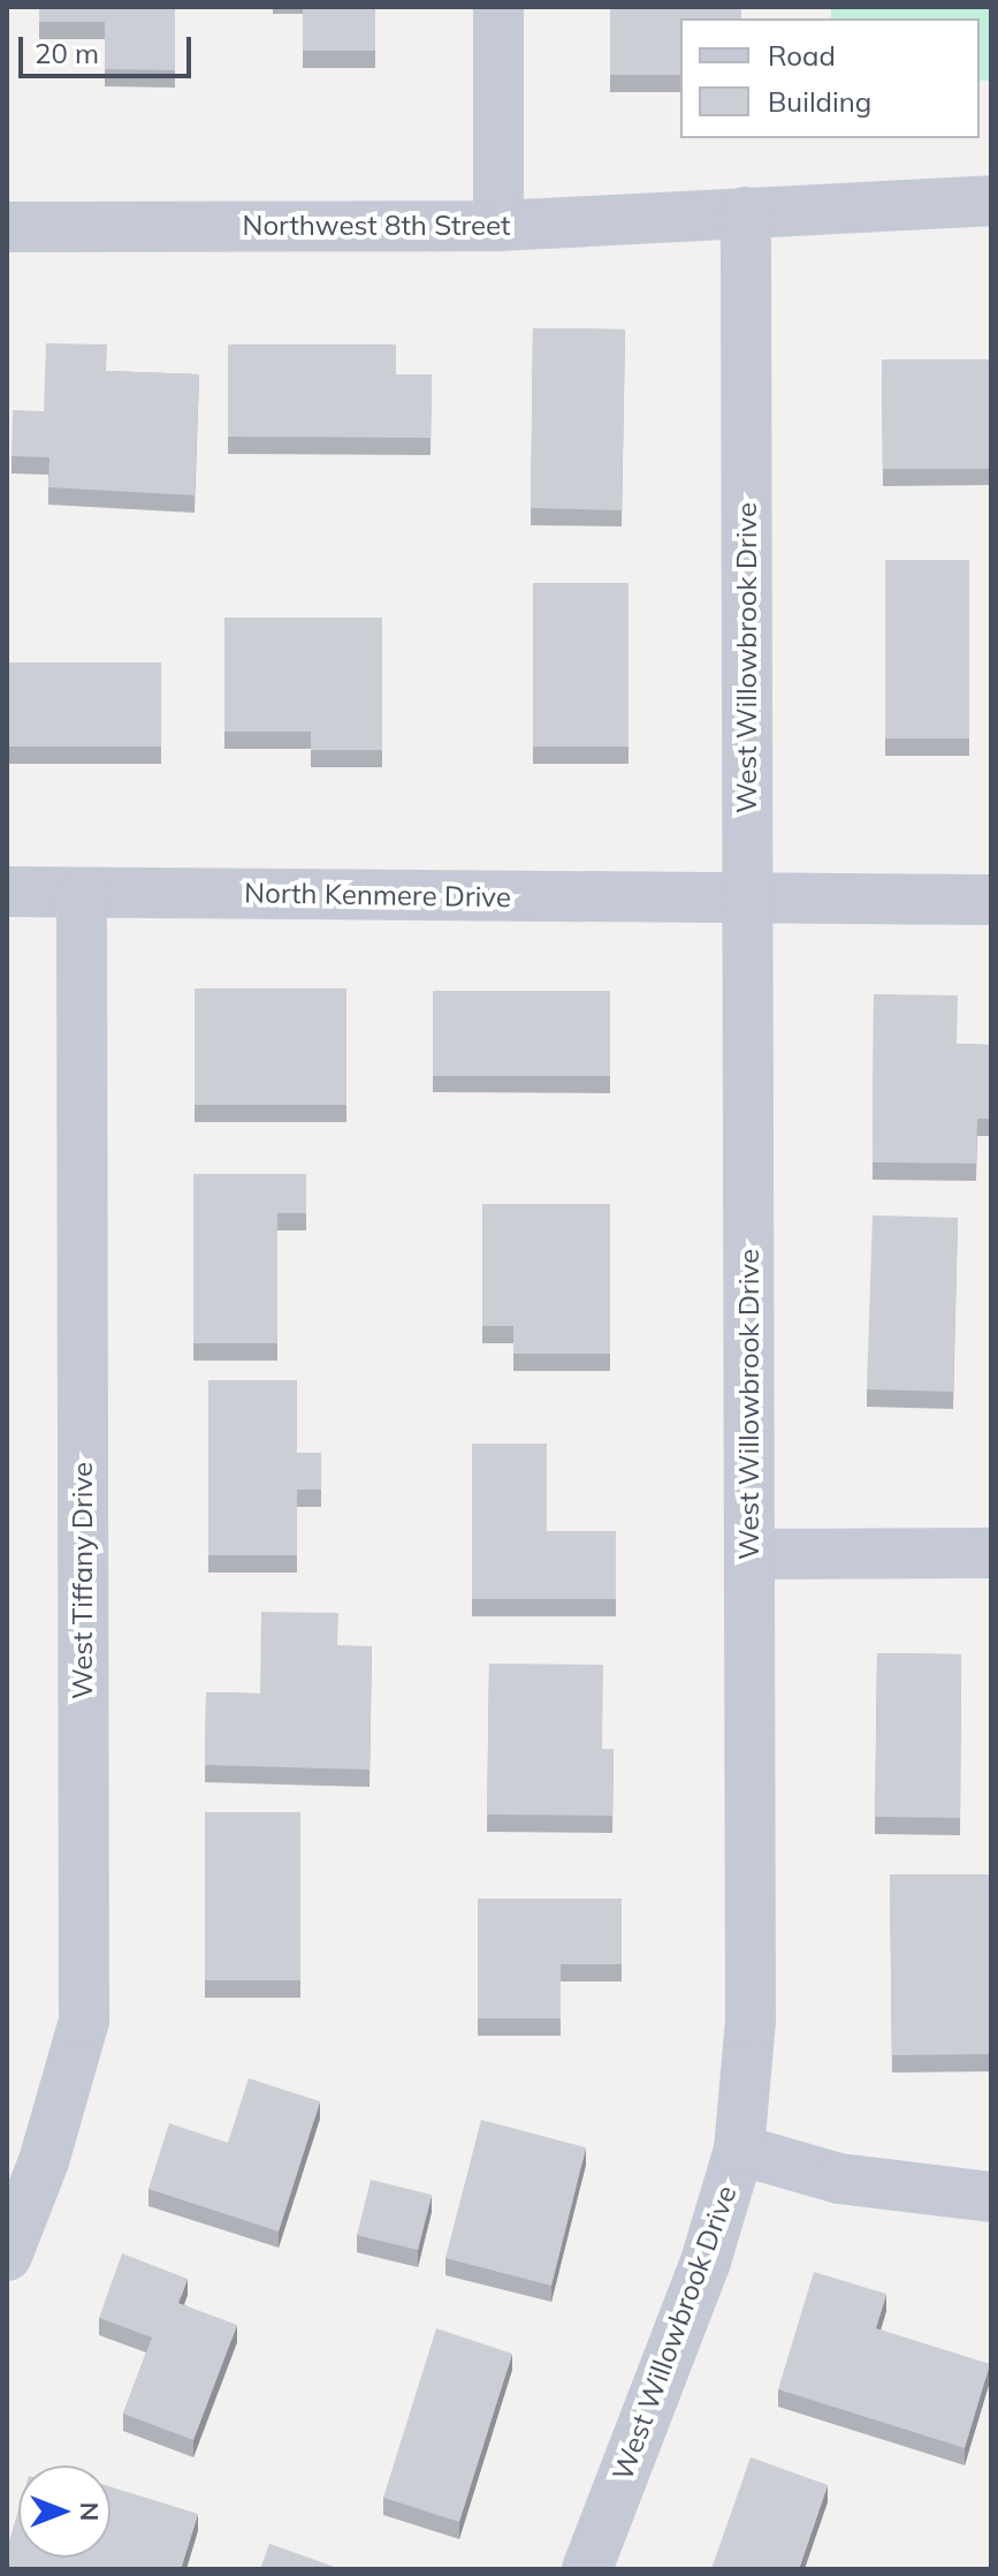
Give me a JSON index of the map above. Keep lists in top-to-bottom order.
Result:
{
  "streets": {
    "street": [
      "Northwest 8th Street",
      "West Willowbrook Drive",
      "North Kenmere Drive",
      "West Tiffany Drive"
    ]
  },
  "crossings": [
    ["Northwest 8th Street", "West Willowbrook Drive"],
    ["West Willowbrook Drive", "North Kenmere Drive"],
    ["North Kenmere Drive", "West Tiffany Drive"]
  ],
  "legend": ["Road", "Building"],
  "scale_bar": "20 m",
  "north": "right"
}
